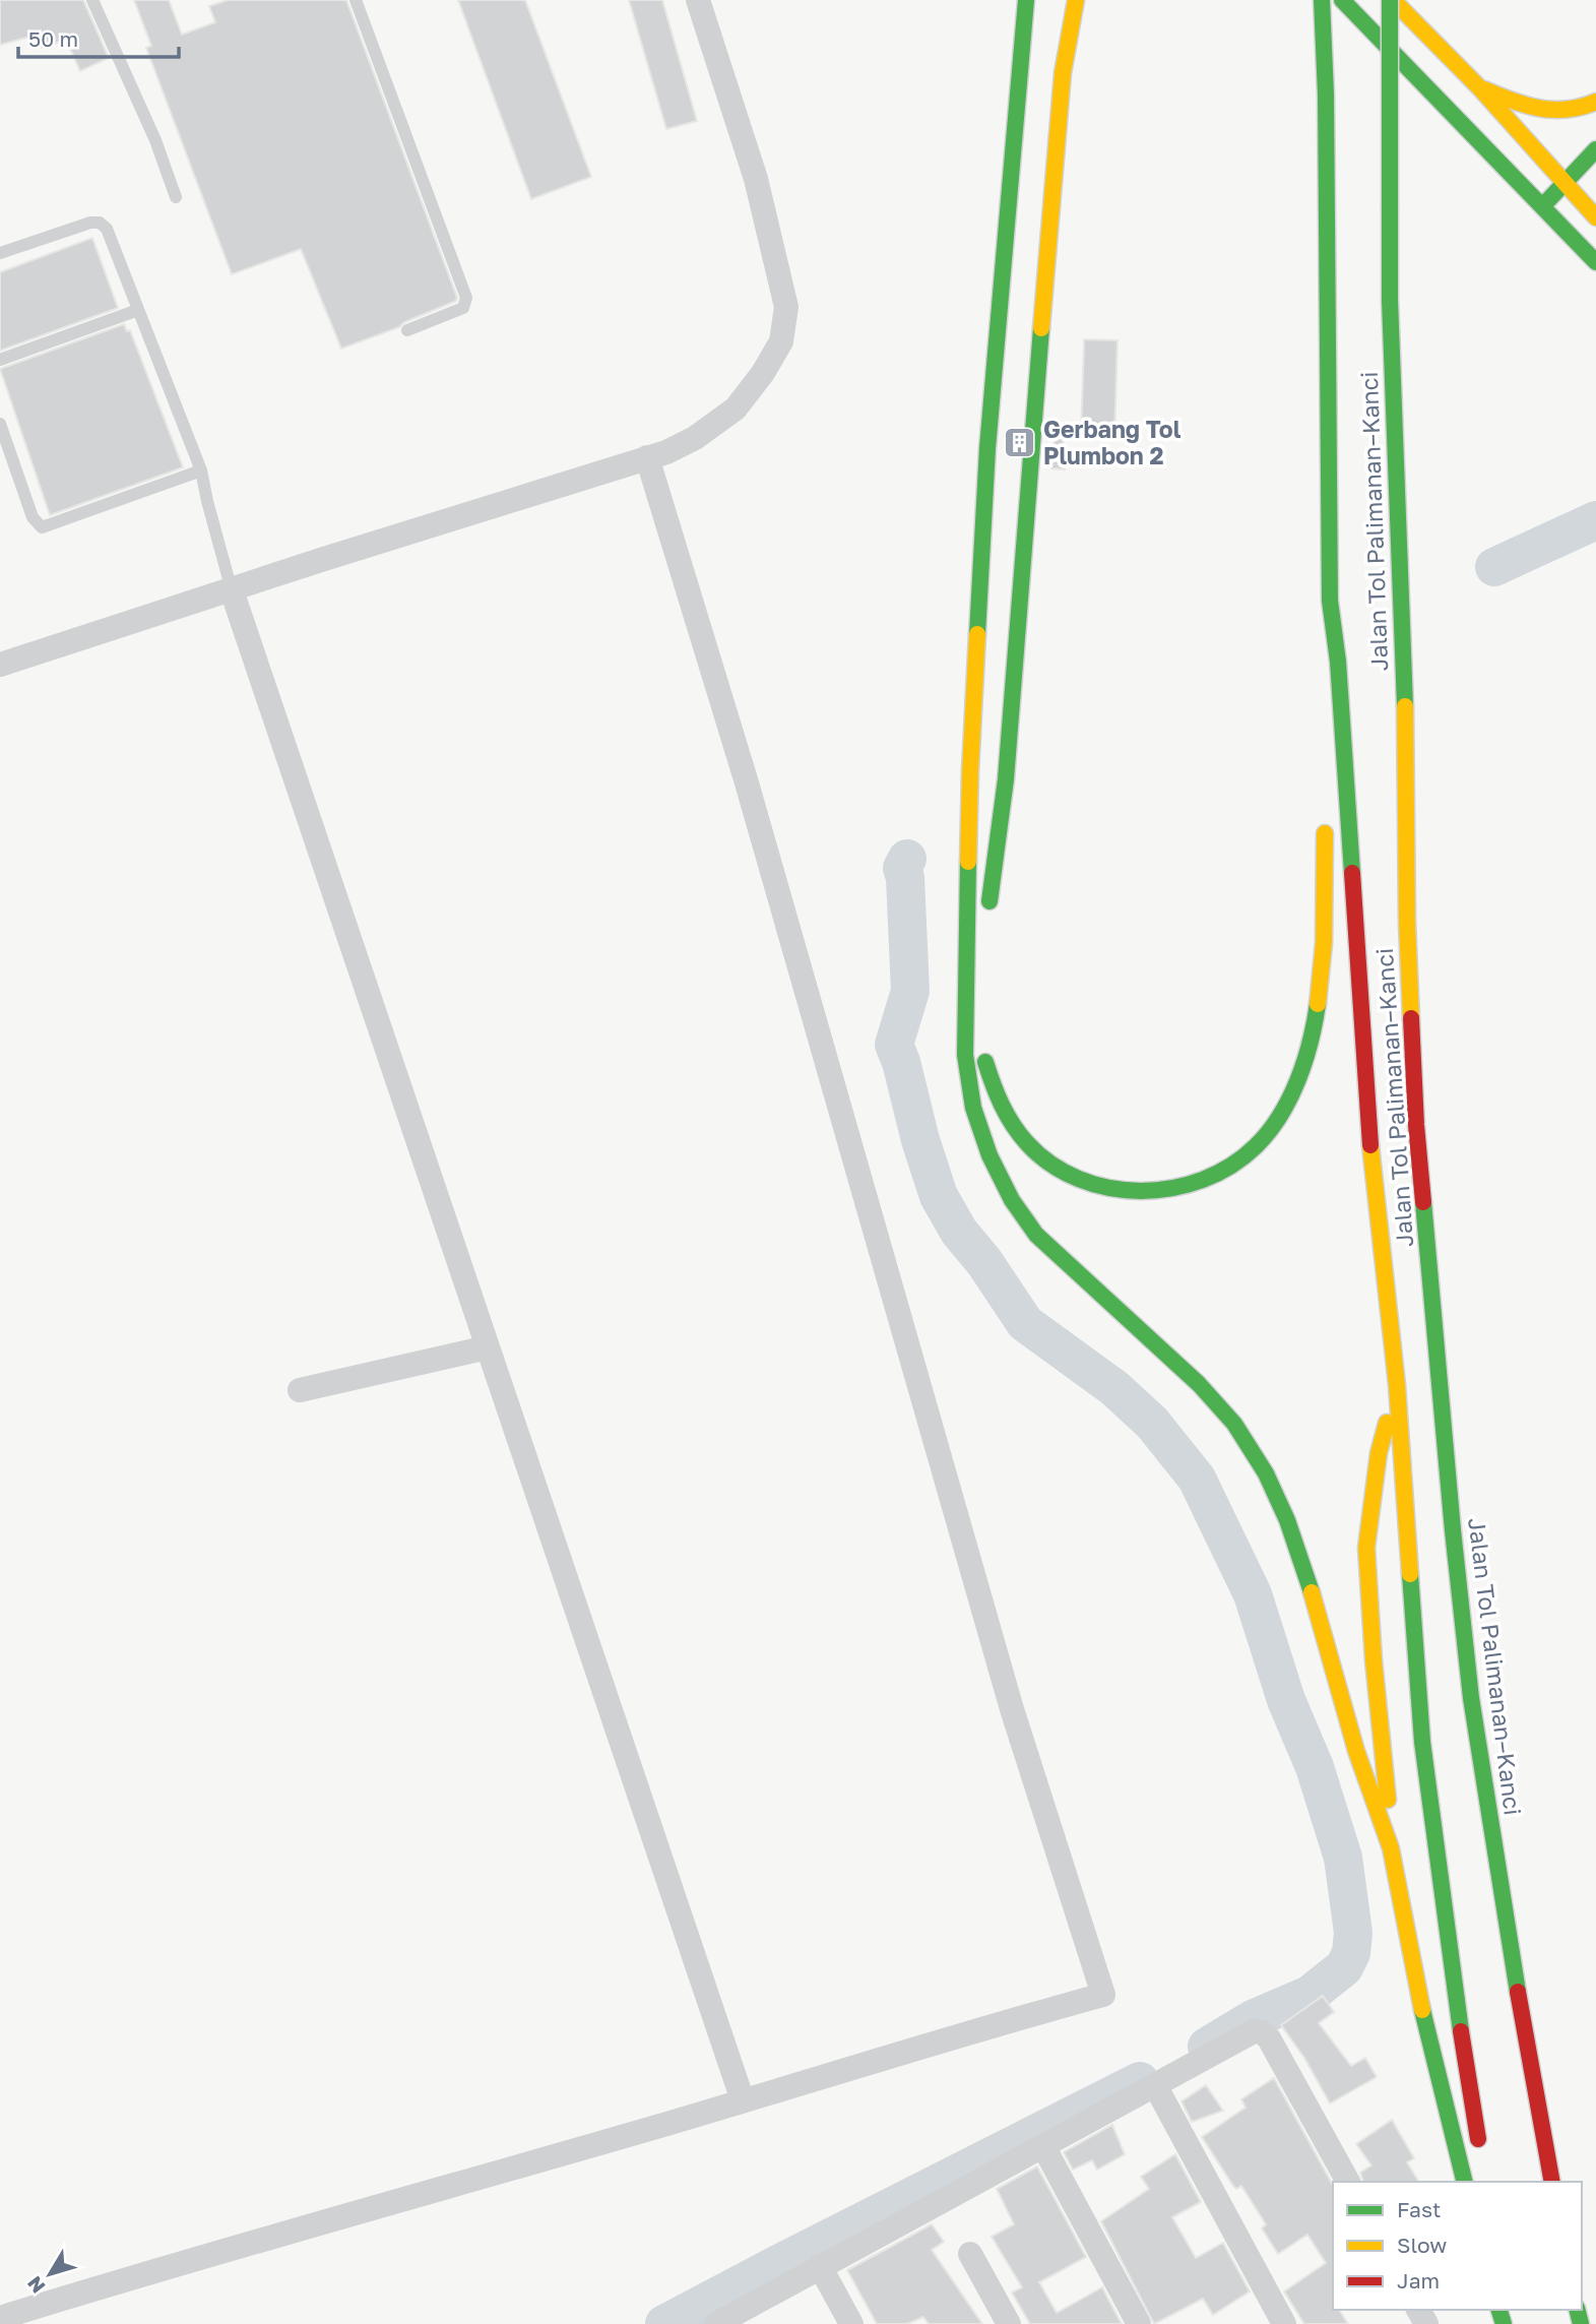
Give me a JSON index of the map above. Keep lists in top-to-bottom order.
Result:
{
  "streets": {
    "highway": ["Jalan Tol Palimanan–Kanci"]
  },
  "places": {
    "building": ["Gerbang Tol Plumbon 2"]
  },
  "legend": ["Fast", "Slow", "Jam"],
  "scale_bar": "50 m",
  "north": "bottom left"
}
